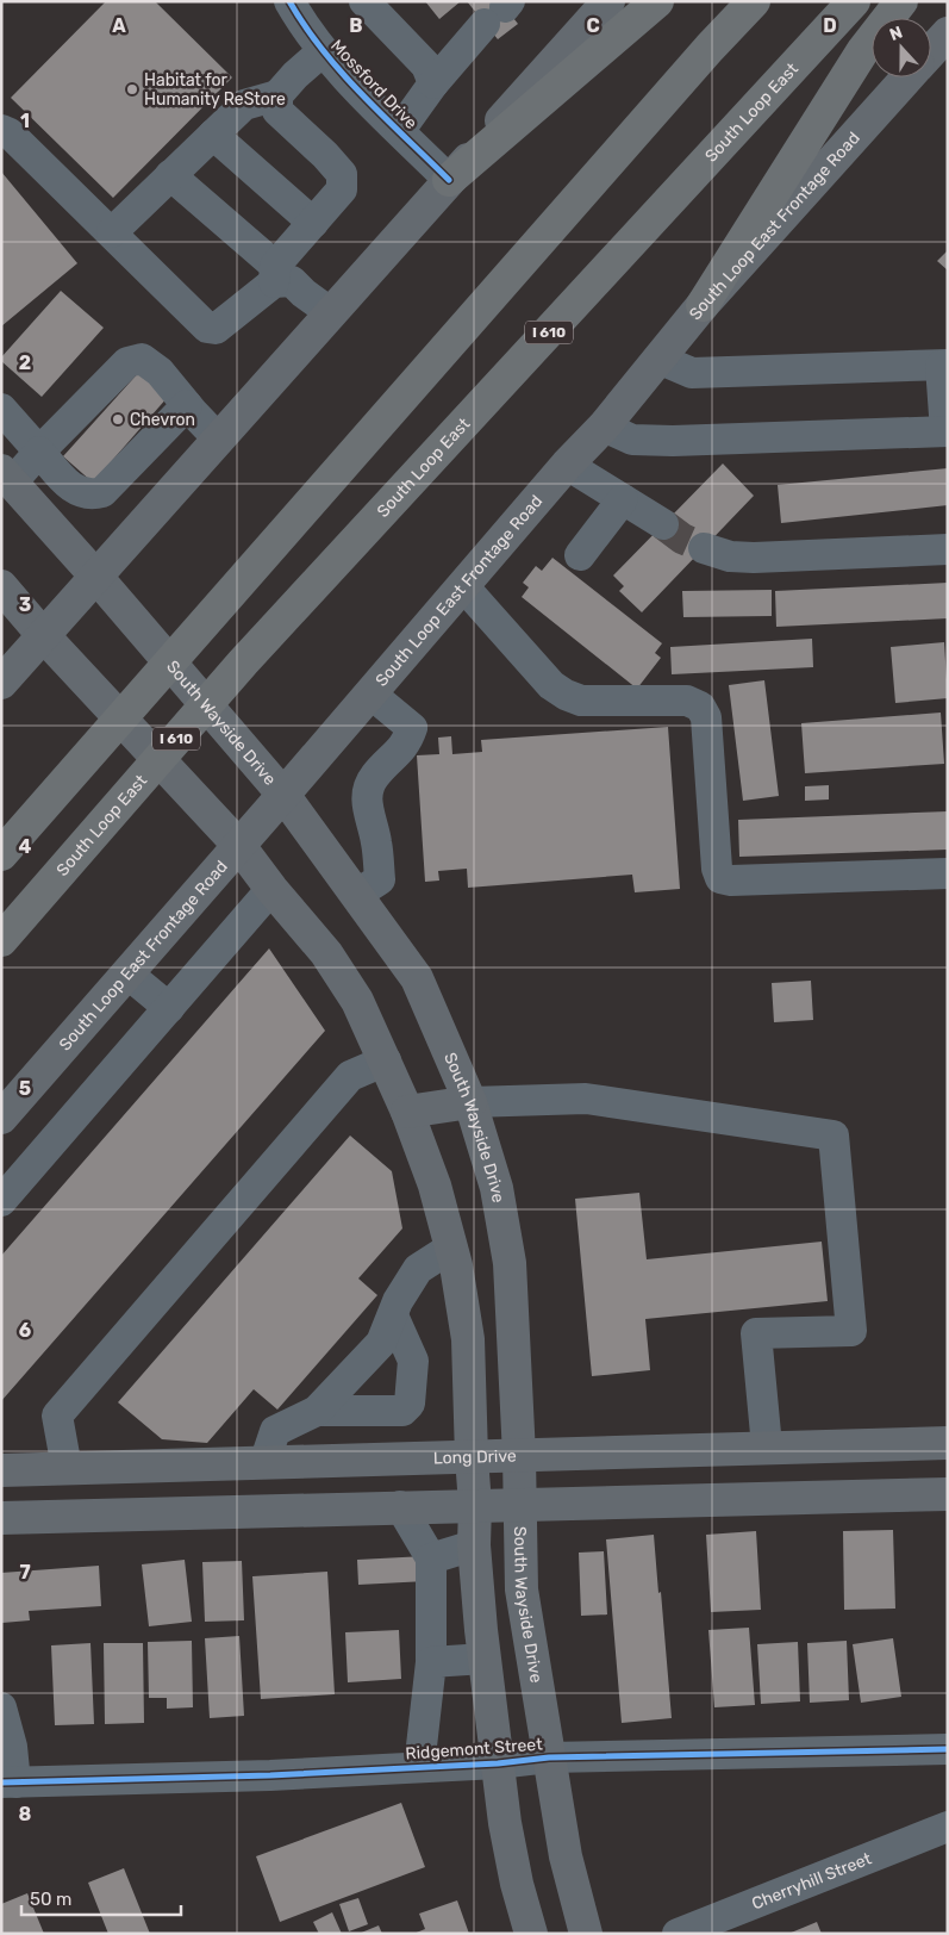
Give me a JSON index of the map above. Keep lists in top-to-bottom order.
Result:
{
  "streets": {
    "highway": ["South Loop East", "I 610"],
    "main road": ["South Loop East Frontage Road", "South Wayside Drive", "Long Drive"],
    "street": ["Mossford Drive", "Ridgemont Street", "Cherryhill Street"]
  },
  "crossings": [
    ["South Loop East Frontage Road", "South Wayside Drive"],
    ["South Wayside Drive", "Long Drive"],
    ["South Wayside Drive", "Ridgemont Street"]
  ],
  "places": ["Habitat for Humanity ReStore", "Chevron"],
  "scale_bar": "50 m",
  "north": "top",
  "grid": {
    "columns": [
      "A",
      "B",
      "C",
      "D"
    ],
    "rows": [
      "1",
      "2",
      "3",
      "4",
      "5",
      "6",
      "7",
      "8"
    ]
  }
}
